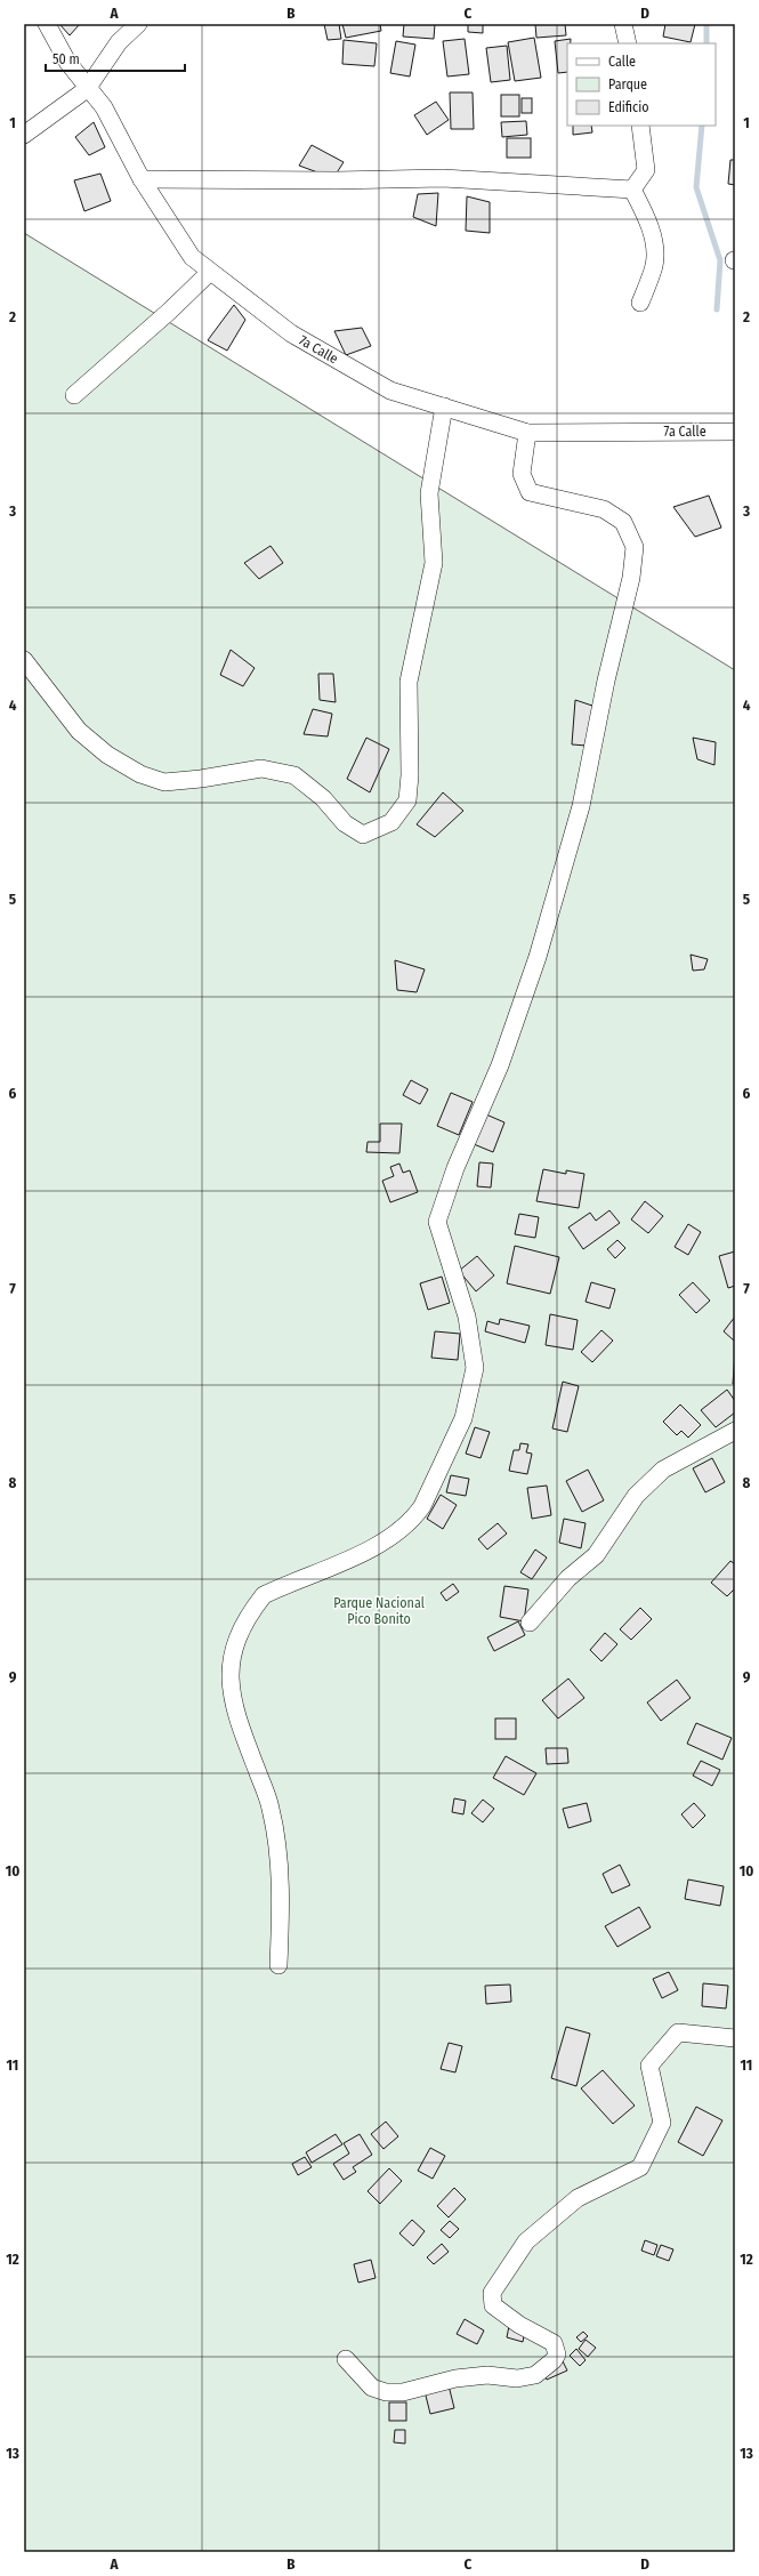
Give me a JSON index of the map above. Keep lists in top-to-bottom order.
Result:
{
  "streets": {
    "street": ["7a Calle"]
  },
  "parks": ["Parque Nacional Pico Bonito"],
  "legend": ["Calle", "Parque", "Edificio"],
  "scale_bar": "50 m",
  "grid": {
    "columns": [
      "A",
      "B",
      "C",
      "D"
    ],
    "rows": [
      "1",
      "2",
      "3",
      "4",
      "5",
      "6",
      "7",
      "8",
      "9",
      "10",
      "11",
      "12",
      "13"
    ]
  }
}
